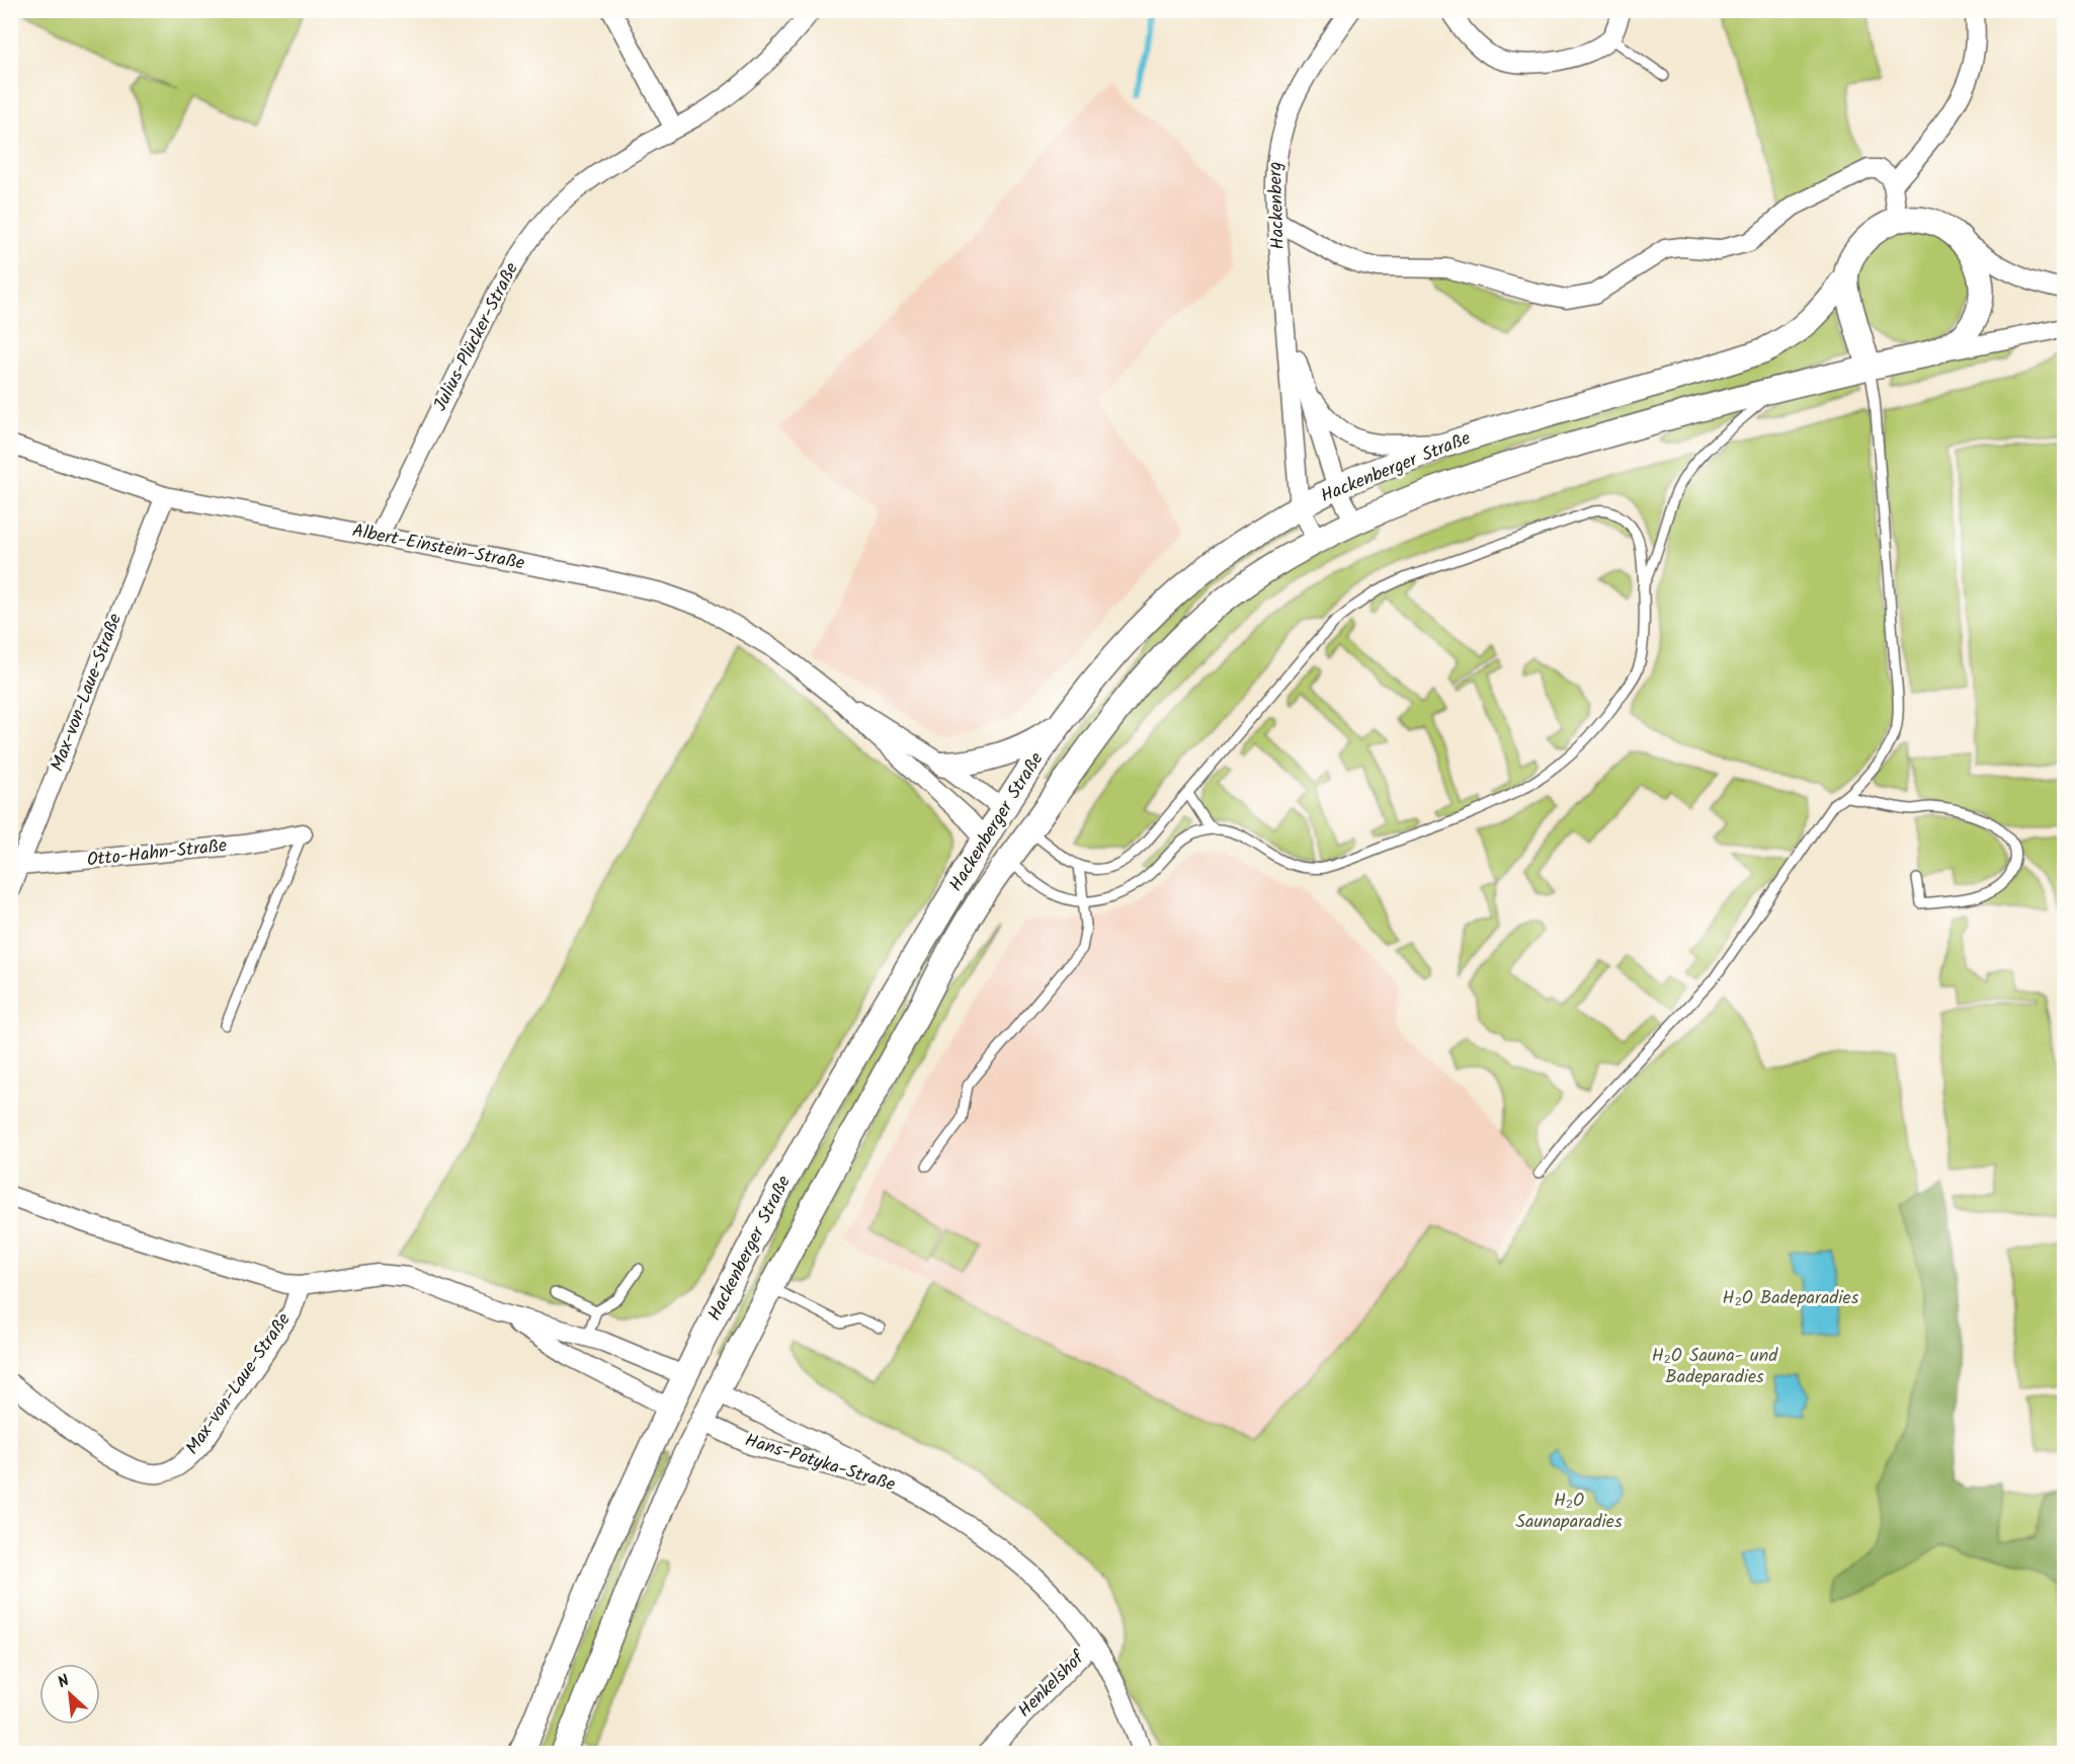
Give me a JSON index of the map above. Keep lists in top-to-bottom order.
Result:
{
  "streets": {
    "street": [
      "Hackenberg",
      "Julius-Plücker-Straße",
      "Hackenberger Straße",
      "Albert-Einstein-Straße",
      "Max-von-Laue-Straße",
      "Otto-Hahn-Straße",
      "Hans-Potyka-Straße",
      "Henkelshof"
    ]
  },
  "crossings": [
    ["Hackenberg", "Hackenberger Straße"],
    ["Julius-Plücker-Straße", "Albert-Einstein-Straße"],
    ["Hackenberger Straße", "Albert-Einstein-Straße"],
    ["Hackenberger Straße", "Max-von-Laue-Straße"],
    ["Hackenberger Straße", "Hans-Potyka-Straße"],
    ["Albert-Einstein-Straße", "Max-von-Laue-Straße"],
    ["Max-von-Laue-Straße", "Otto-Hahn-Straße"],
    ["Hans-Potyka-Straße", "Henkelshof"]
  ],
  "parks": ["H₂O Badeparadies", "H₂O Sauna- und Badeparadies", "H₂O Saunaparadies"],
  "north": "top left"
}
